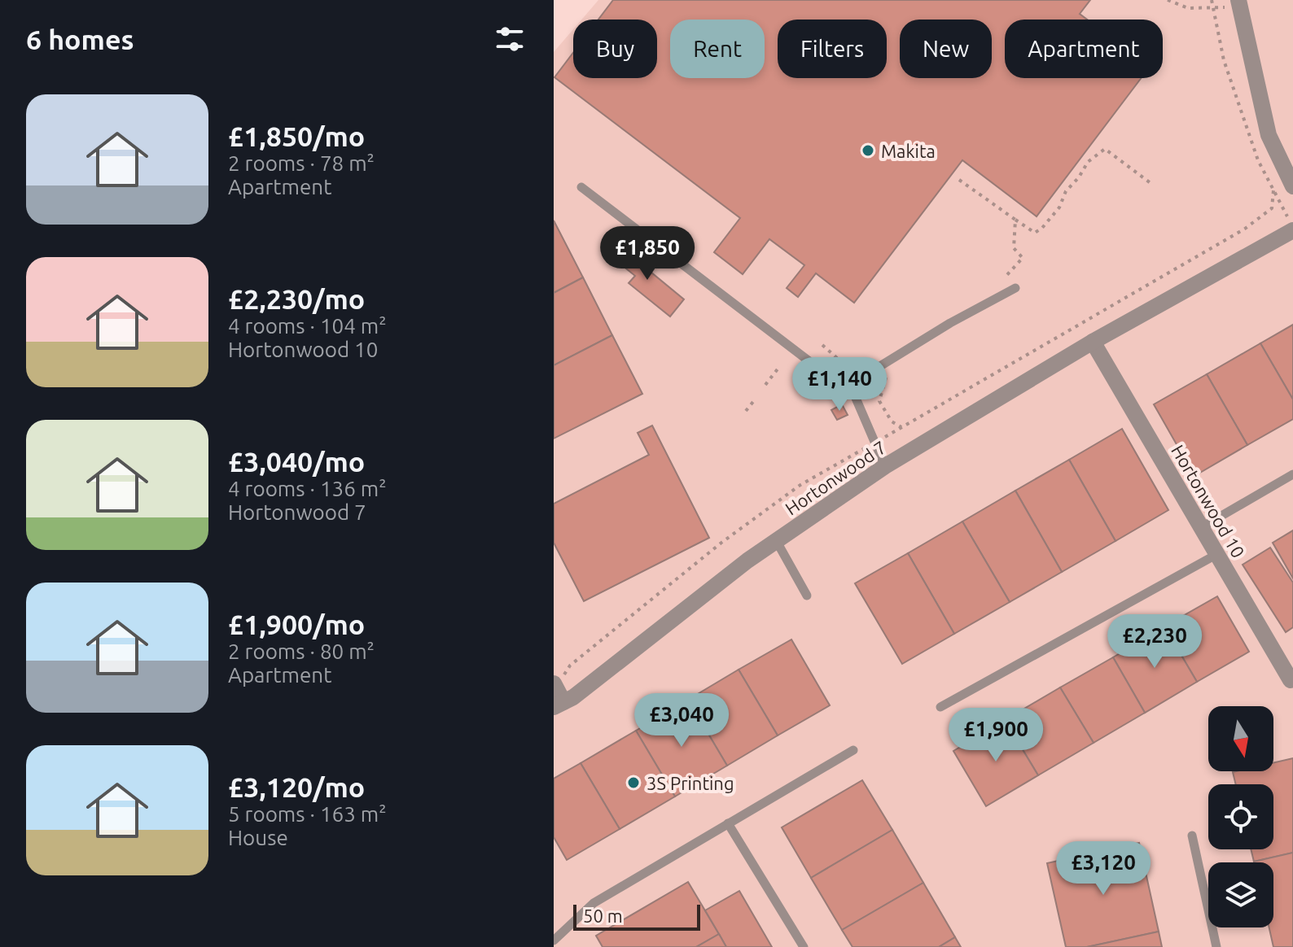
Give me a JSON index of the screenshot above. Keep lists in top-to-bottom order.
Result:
{
  "streets": {
    "street": ["Hortonwood 7", "Hortonwood 10"]
  },
  "crossings": [
    ["Hortonwood 7", "Hortonwood 10"]
  ],
  "places": ["Makita", "3S Printing"],
  "scale_bar": "50 m",
  "north": "bottom",
  "page": {
    "heading": "6 homes",
    "chip": [
      "Buy",
      "Rent",
      "Filters",
      "New",
      "Apartment"
    ],
    "list": [
      {
        "name": "£1,850/mo",
        "note": "2 rooms · 78 m² · Apartment"
      },
      {
        "name": "£2,230/mo",
        "note": "4 rooms · 104 m² · Hortonwood 10"
      },
      {
        "name": "£3,040/mo",
        "note": "4 rooms · 136 m² · Hortonwood 7"
      },
      {
        "name": "£1,900/mo",
        "note": "2 rooms · 80 m² · Apartment"
      },
      {
        "name": "£3,120/mo",
        "note": "5 rooms · 163 m² · House"
      }
    ],
    "price": [
      "£1,850",
      "£1,140",
      "£2,230",
      "£3,040",
      "£1,900",
      "£3,120"
    ],
    "scale": "50 m"
  }
}
